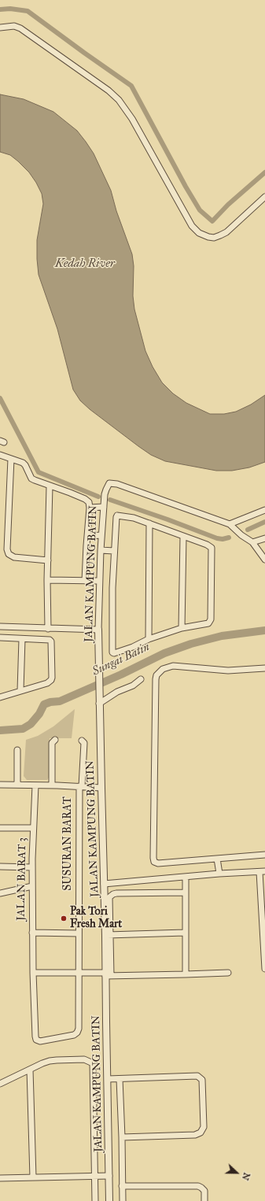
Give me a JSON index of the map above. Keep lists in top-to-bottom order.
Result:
{
  "streets": {
    "street": ["JALAN KAMPUNG BATIN", "SUSURAN BARAT", "JALAN BARAT 3"]
  },
  "crossings": [
    ["SUSURAN BARAT", "JALAN BARAT 3"]
  ],
  "water": ["Kedah River", "Sungai Batin"],
  "places": ["Pak Tori Fresh Mart"],
  "north": "right"
}
